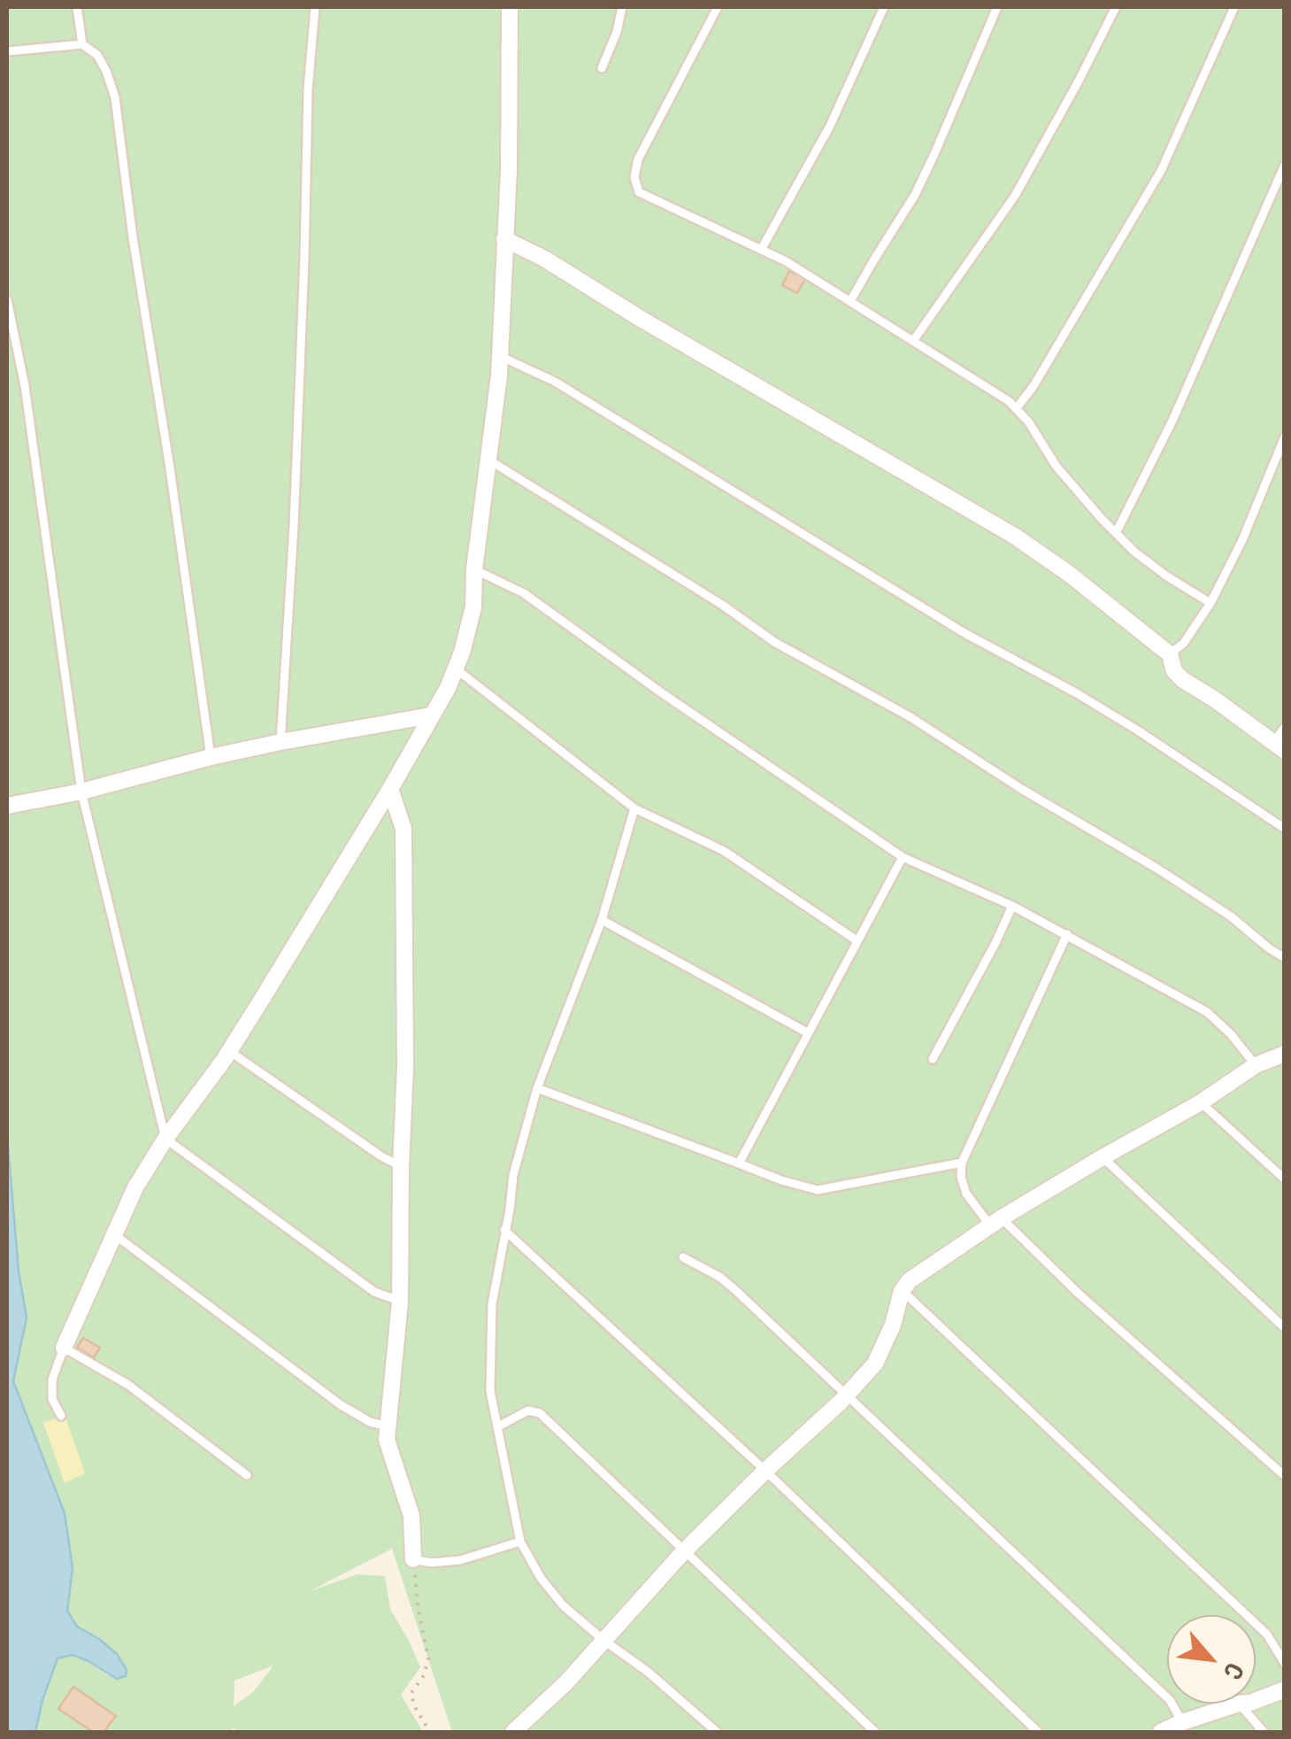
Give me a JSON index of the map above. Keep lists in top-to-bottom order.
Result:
{
  "north": "bottom right"
}
